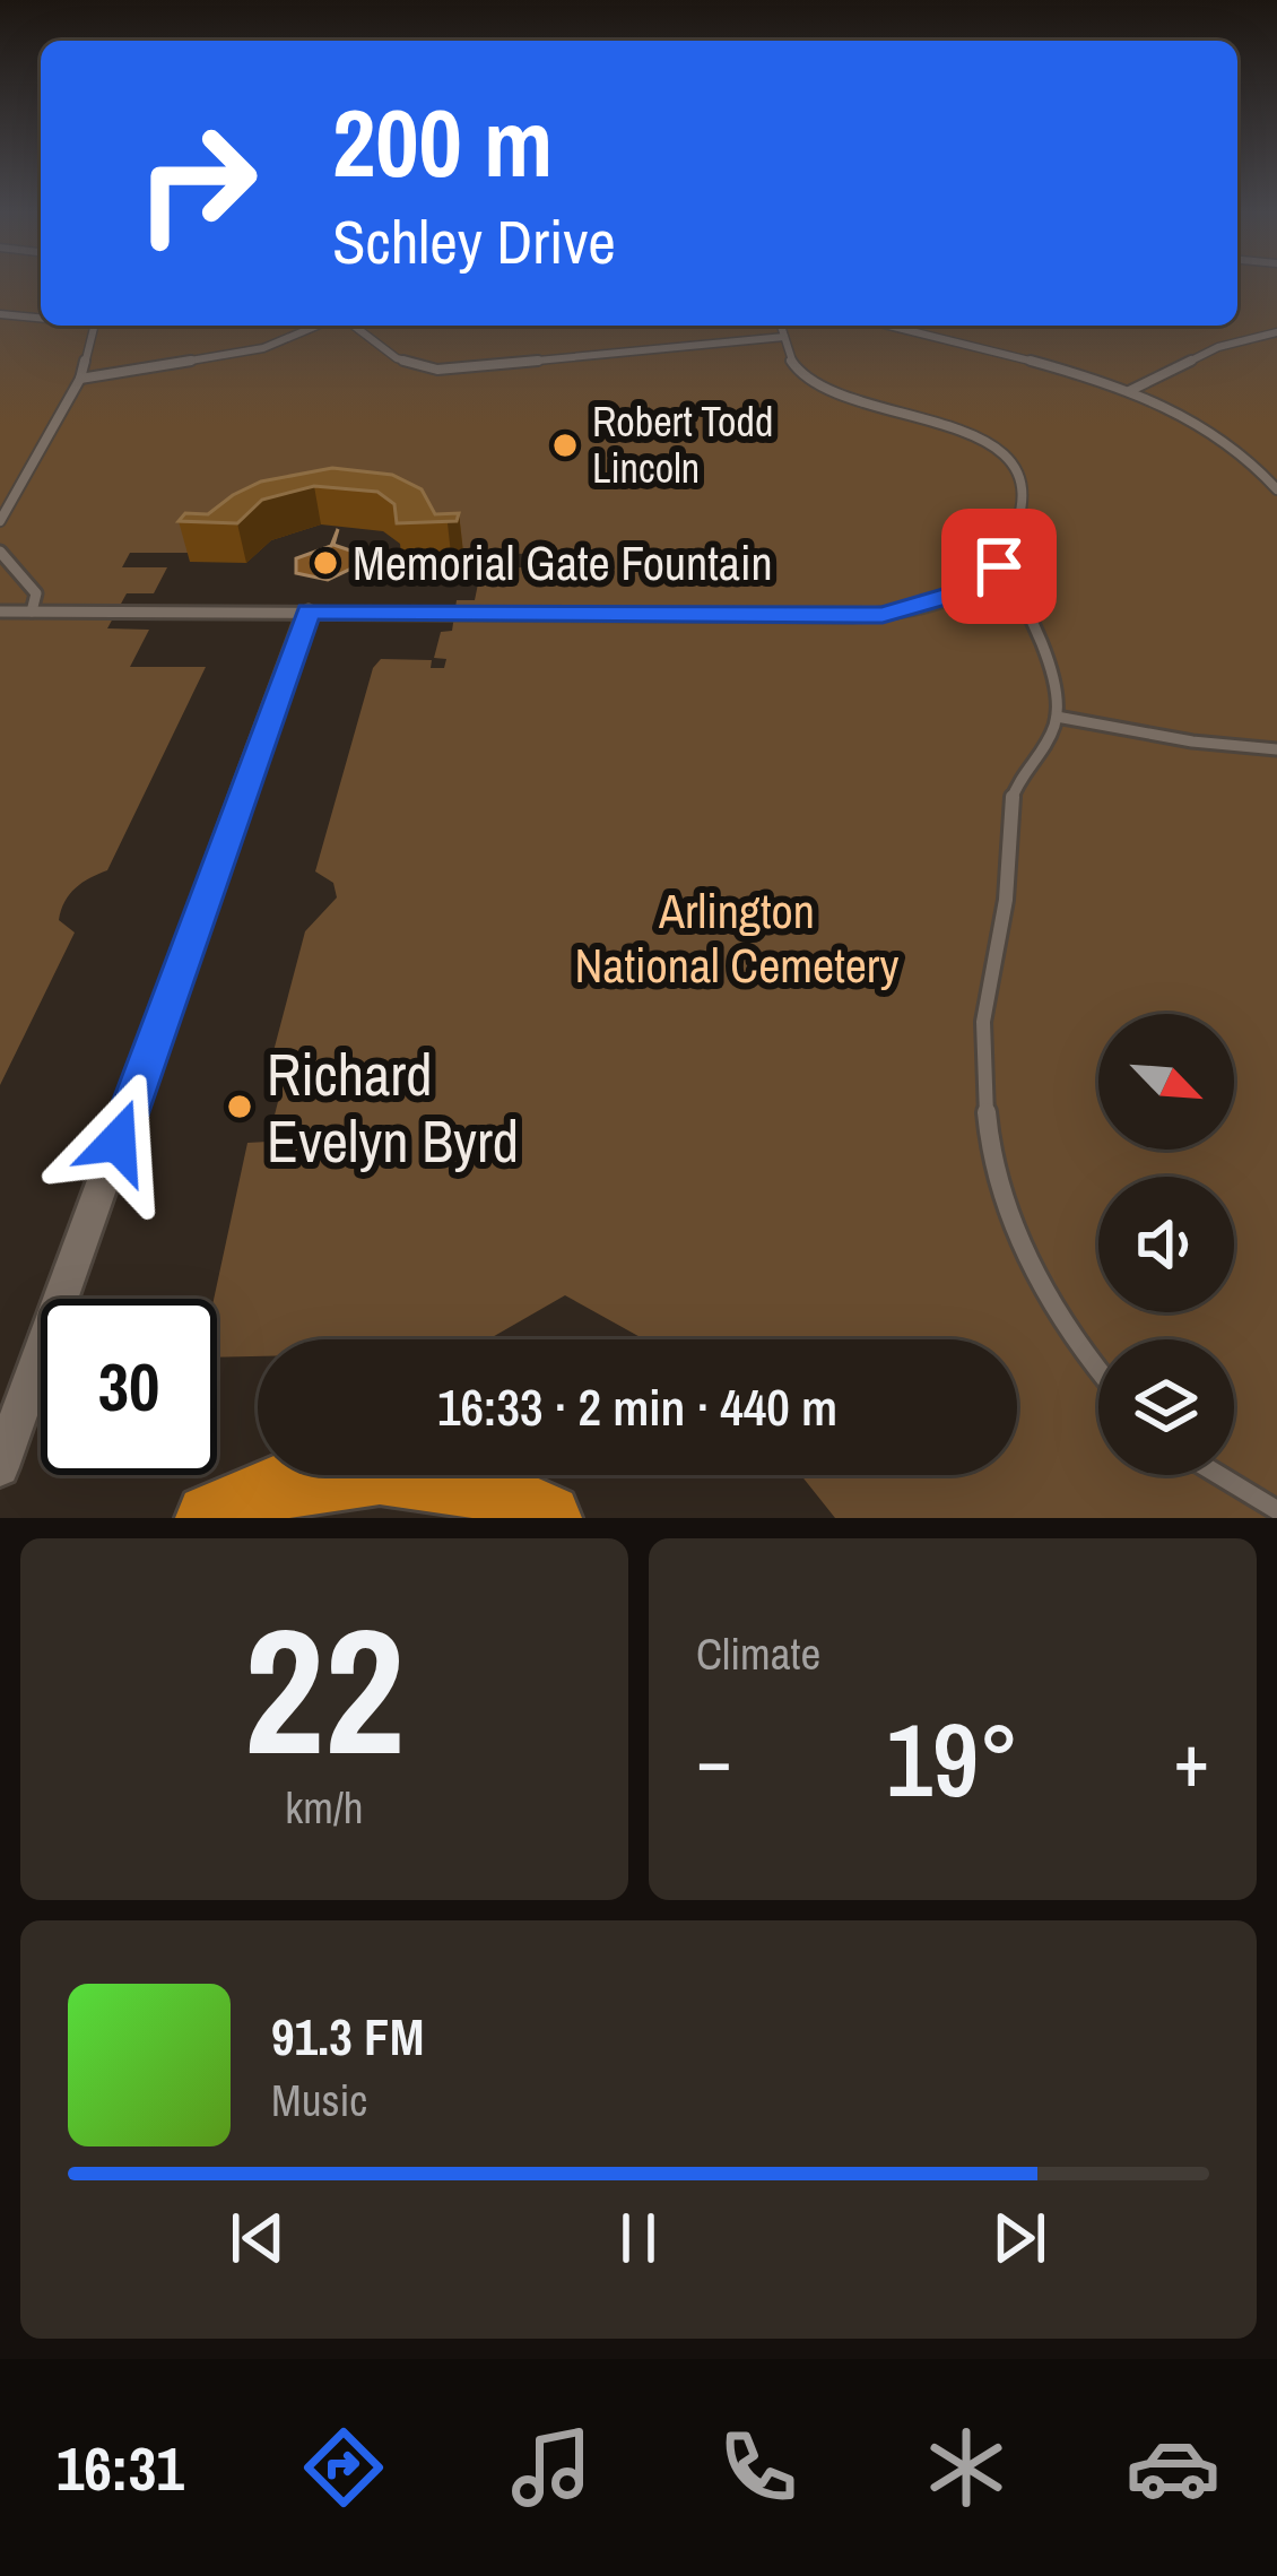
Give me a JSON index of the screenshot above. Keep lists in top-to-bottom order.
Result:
{
  "parks": ["Arlington National Cemetery"],
  "places": ["Robert Todd Lincoln", "Memorial Gate Fountain", "Richard Evelyn Byrd"],
  "north": "bottom right",
  "page": {
    "turn": ["200 m", "Schley Drive"],
    "limit": "30",
    "trip": "16:33 · 2 min · 440 m",
    "tile": [
      ["22", "km/h"],
      "Climate"
    ],
    "heat": ["−", "19°", "+"],
    "song": ["91.3 FM", "Music"],
    "tabs": "16:31"
  }
}
